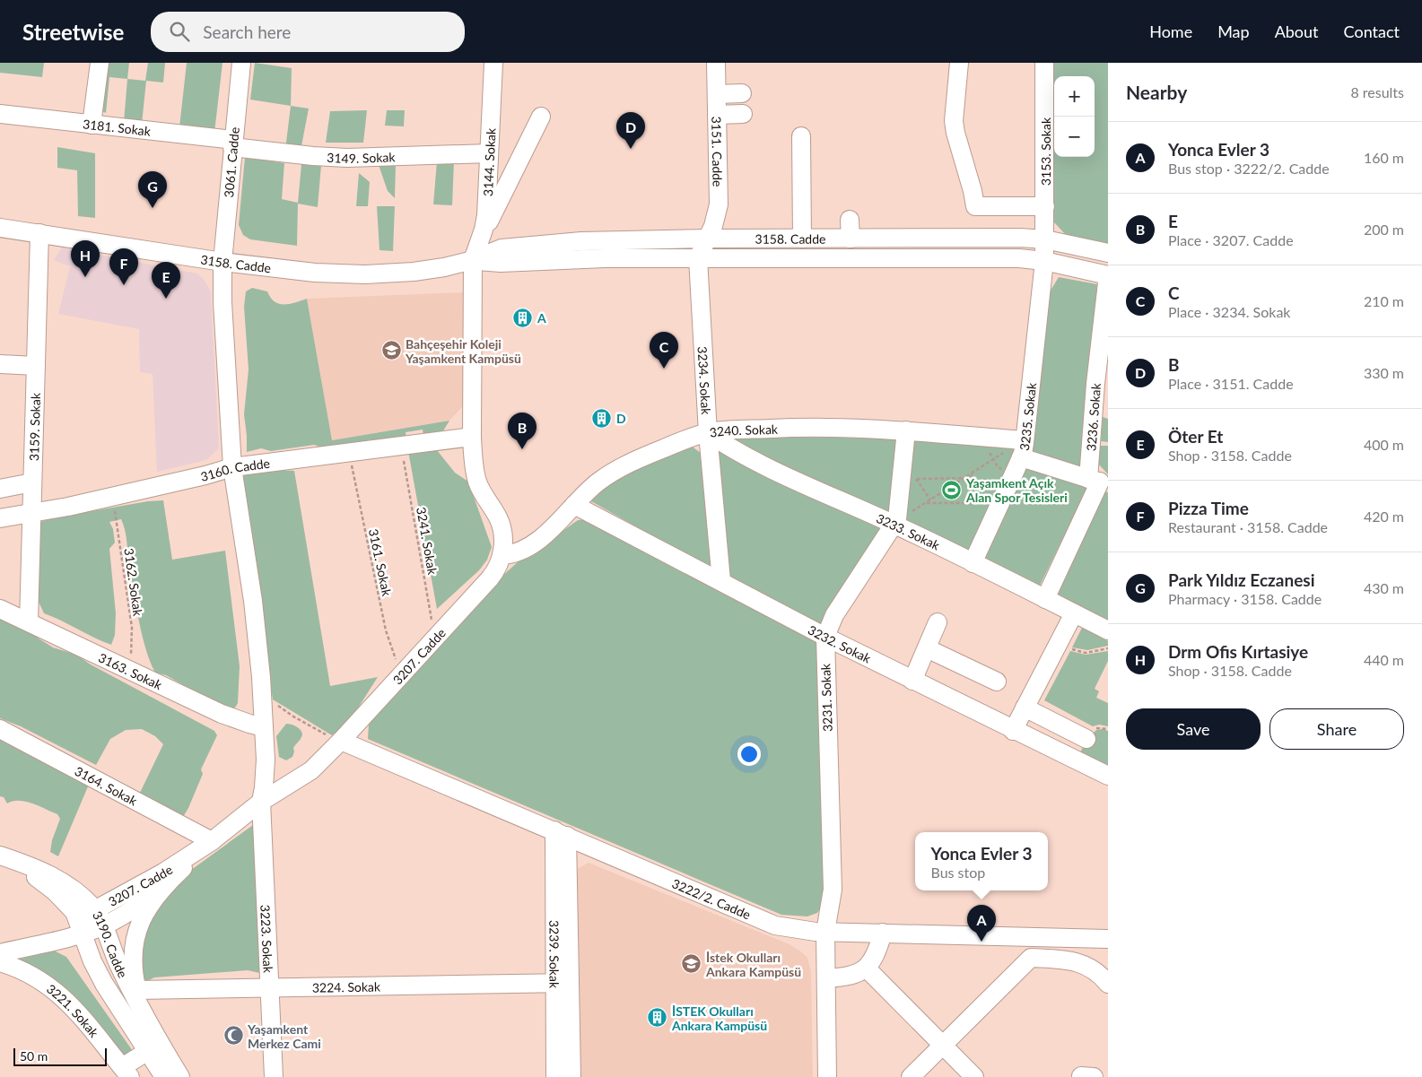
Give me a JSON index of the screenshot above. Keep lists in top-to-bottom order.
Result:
{
  "streets": {
    "street": [
      "3181. Sokak",
      "3151. Cadde",
      "3153. Sokak",
      "3149. Sokak",
      "3061. Cadde",
      "3144. Sokak",
      "3158. Cadde",
      "3234. Sokak",
      "3235. Sokak",
      "3236. Sokak",
      "3159. Sokak",
      "3240. Sokak",
      "3160. Cadde",
      "3233. Sokak",
      "3232. Sokak",
      "3207. Cadde",
      "3163. Sokak",
      "3231. Sokak",
      "3164. Sokak",
      "3222/2. Cadde",
      "3223. Sokak",
      "3190. Cadde",
      "3239. Sokak",
      "3224. Sokak",
      "3221. Sokak"
    ],
    "path": ["3241. Sokak", "3161. Sokak", "3162. Sokak"]
  },
  "crossings": [
    ["3181. Sokak", "3149. Sokak"],
    ["3181. Sokak", "3061. Cadde"],
    ["3151. Cadde", "3158. Cadde"],
    ["3151. Cadde", "3234. Sokak"],
    ["3153. Sokak", "3158. Cadde"],
    ["3153. Sokak", "3235. Sokak"],
    ["3149. Sokak", "3061. Cadde"],
    ["3149. Sokak", "3144. Sokak"],
    ["3061. Cadde", "3158. Cadde"],
    ["3061. Cadde", "3160. Cadde"],
    ["3061. Cadde", "3223. Sokak"],
    ["3144. Sokak", "3158. Cadde"],
    ["3144. Sokak", "3207. Cadde"],
    ["3158. Cadde", "3234. Sokak"],
    ["3158. Cadde", "3235. Sokak"],
    ["3158. Cadde", "3236. Sokak"],
    ["3158. Cadde", "3159. Sokak"],
    ["3158. Cadde", "3207. Cadde"],
    ["3234. Sokak", "3240. Sokak"],
    ["3234. Sokak", "3233. Sokak"],
    ["3234. Sokak", "3232. Sokak"],
    ["3235. Sokak", "3240. Sokak"],
    ["3235. Sokak", "3233. Sokak"],
    ["3236. Sokak", "3240. Sokak"],
    ["3236. Sokak", "3233. Sokak"],
    ["3159. Sokak", "3160. Cadde"],
    ["3159. Sokak", "3163. Sokak"],
    ["3240. Sokak", "3233. Sokak"],
    ["3240. Sokak", "3232. Sokak"],
    ["3240. Sokak", "3207. Cadde"],
    ["3240. Sokak", "3231. Sokak"],
    ["3160. Cadde", "3241. Sokak"],
    ["3160. Cadde", "3161. Sokak"],
    ["3160. Cadde", "3162. Sokak"],
    ["3160. Cadde", "3207. Cadde"],
    ["3160. Cadde", "3223. Sokak"],
    ["3233. Sokak", "3231. Sokak"],
    ["3241. Sokak", "3207. Cadde"],
    ["3161. Sokak", "3207. Cadde"],
    ["3162. Sokak", "3163. Sokak"],
    ["3232. Sokak", "3231. Sokak"],
    ["3207. Cadde", "3164. Sokak"],
    ["3207. Cadde", "3222/2. Cadde"],
    ["3207. Cadde", "3223. Sokak"],
    ["3207. Cadde", "3190. Cadde"],
    ["3163. Sokak", "3223. Sokak"],
    ["3231. Sokak", "3222/2. Cadde"],
    ["3222/2. Cadde", "3239. Sokak"],
    ["3223. Sokak", "3224. Sokak"],
    ["3239. Sokak", "3224. Sokak"]
  ],
  "places": {
    "building": ["A", "D", "İSTEK Okulları Ankara Kampüsü"],
    "school or university": ["Bahçeşehir Koleji Yaşamkent Kampüsü", "İstek Okulları Ankara Kampüsü"],
    "sports": ["Yaşamkent Açık Alan Spor Tesisleri"],
    "mosque": ["Yaşamkent Merkez Cami"]
  },
  "scale_bar": "50 m",
  "page": {
    "header": "Streetwise",
    "search": "Search here",
    "nav": [
      "Home",
      "Map",
      "About",
      "Contact"
    ],
    "heading": ["Nearby", "8 results"],
    "map_buttons": ["+", "−"],
    "pins": [
      "D",
      "G",
      "H",
      "F",
      "E",
      "C",
      "B",
      "A"
    ],
    "list": [
      {
        "mark": "A",
        "name": "Yonca Evler 3",
        "note": "Bus stop · 3222/2. Cadde",
        "value": "160 m"
      },
      {
        "mark": "B",
        "name": "E",
        "note": "Place · 3207. Cadde",
        "value": "200 m"
      },
      {
        "mark": "C",
        "name": "C",
        "note": "Place · 3234. Sokak",
        "value": "210 m"
      },
      {
        "mark": "D",
        "name": "B",
        "note": "Place · 3151. Cadde",
        "value": "330 m"
      },
      {
        "mark": "E",
        "name": "Öter Et",
        "note": "Shop · 3158. Cadde",
        "value": "400 m"
      },
      {
        "mark": "F",
        "name": "Pizza Time",
        "note": "Restaurant · 3158. Cadde",
        "value": "420 m"
      },
      {
        "mark": "G",
        "name": "Park Yıldız Eczanesi",
        "note": "Pharmacy · 3158. Cadde",
        "value": "430 m"
      },
      {
        "mark": "H",
        "name": "Drm Ofis Kırtasiye",
        "note": "Shop · 3158. Cadde",
        "value": "440 m"
      }
    ],
    "buttons": ["Save", "Share"],
    "popup": ["Yonca Evler 3", "Bus stop"],
    "scale": "50 m"
  }
}
